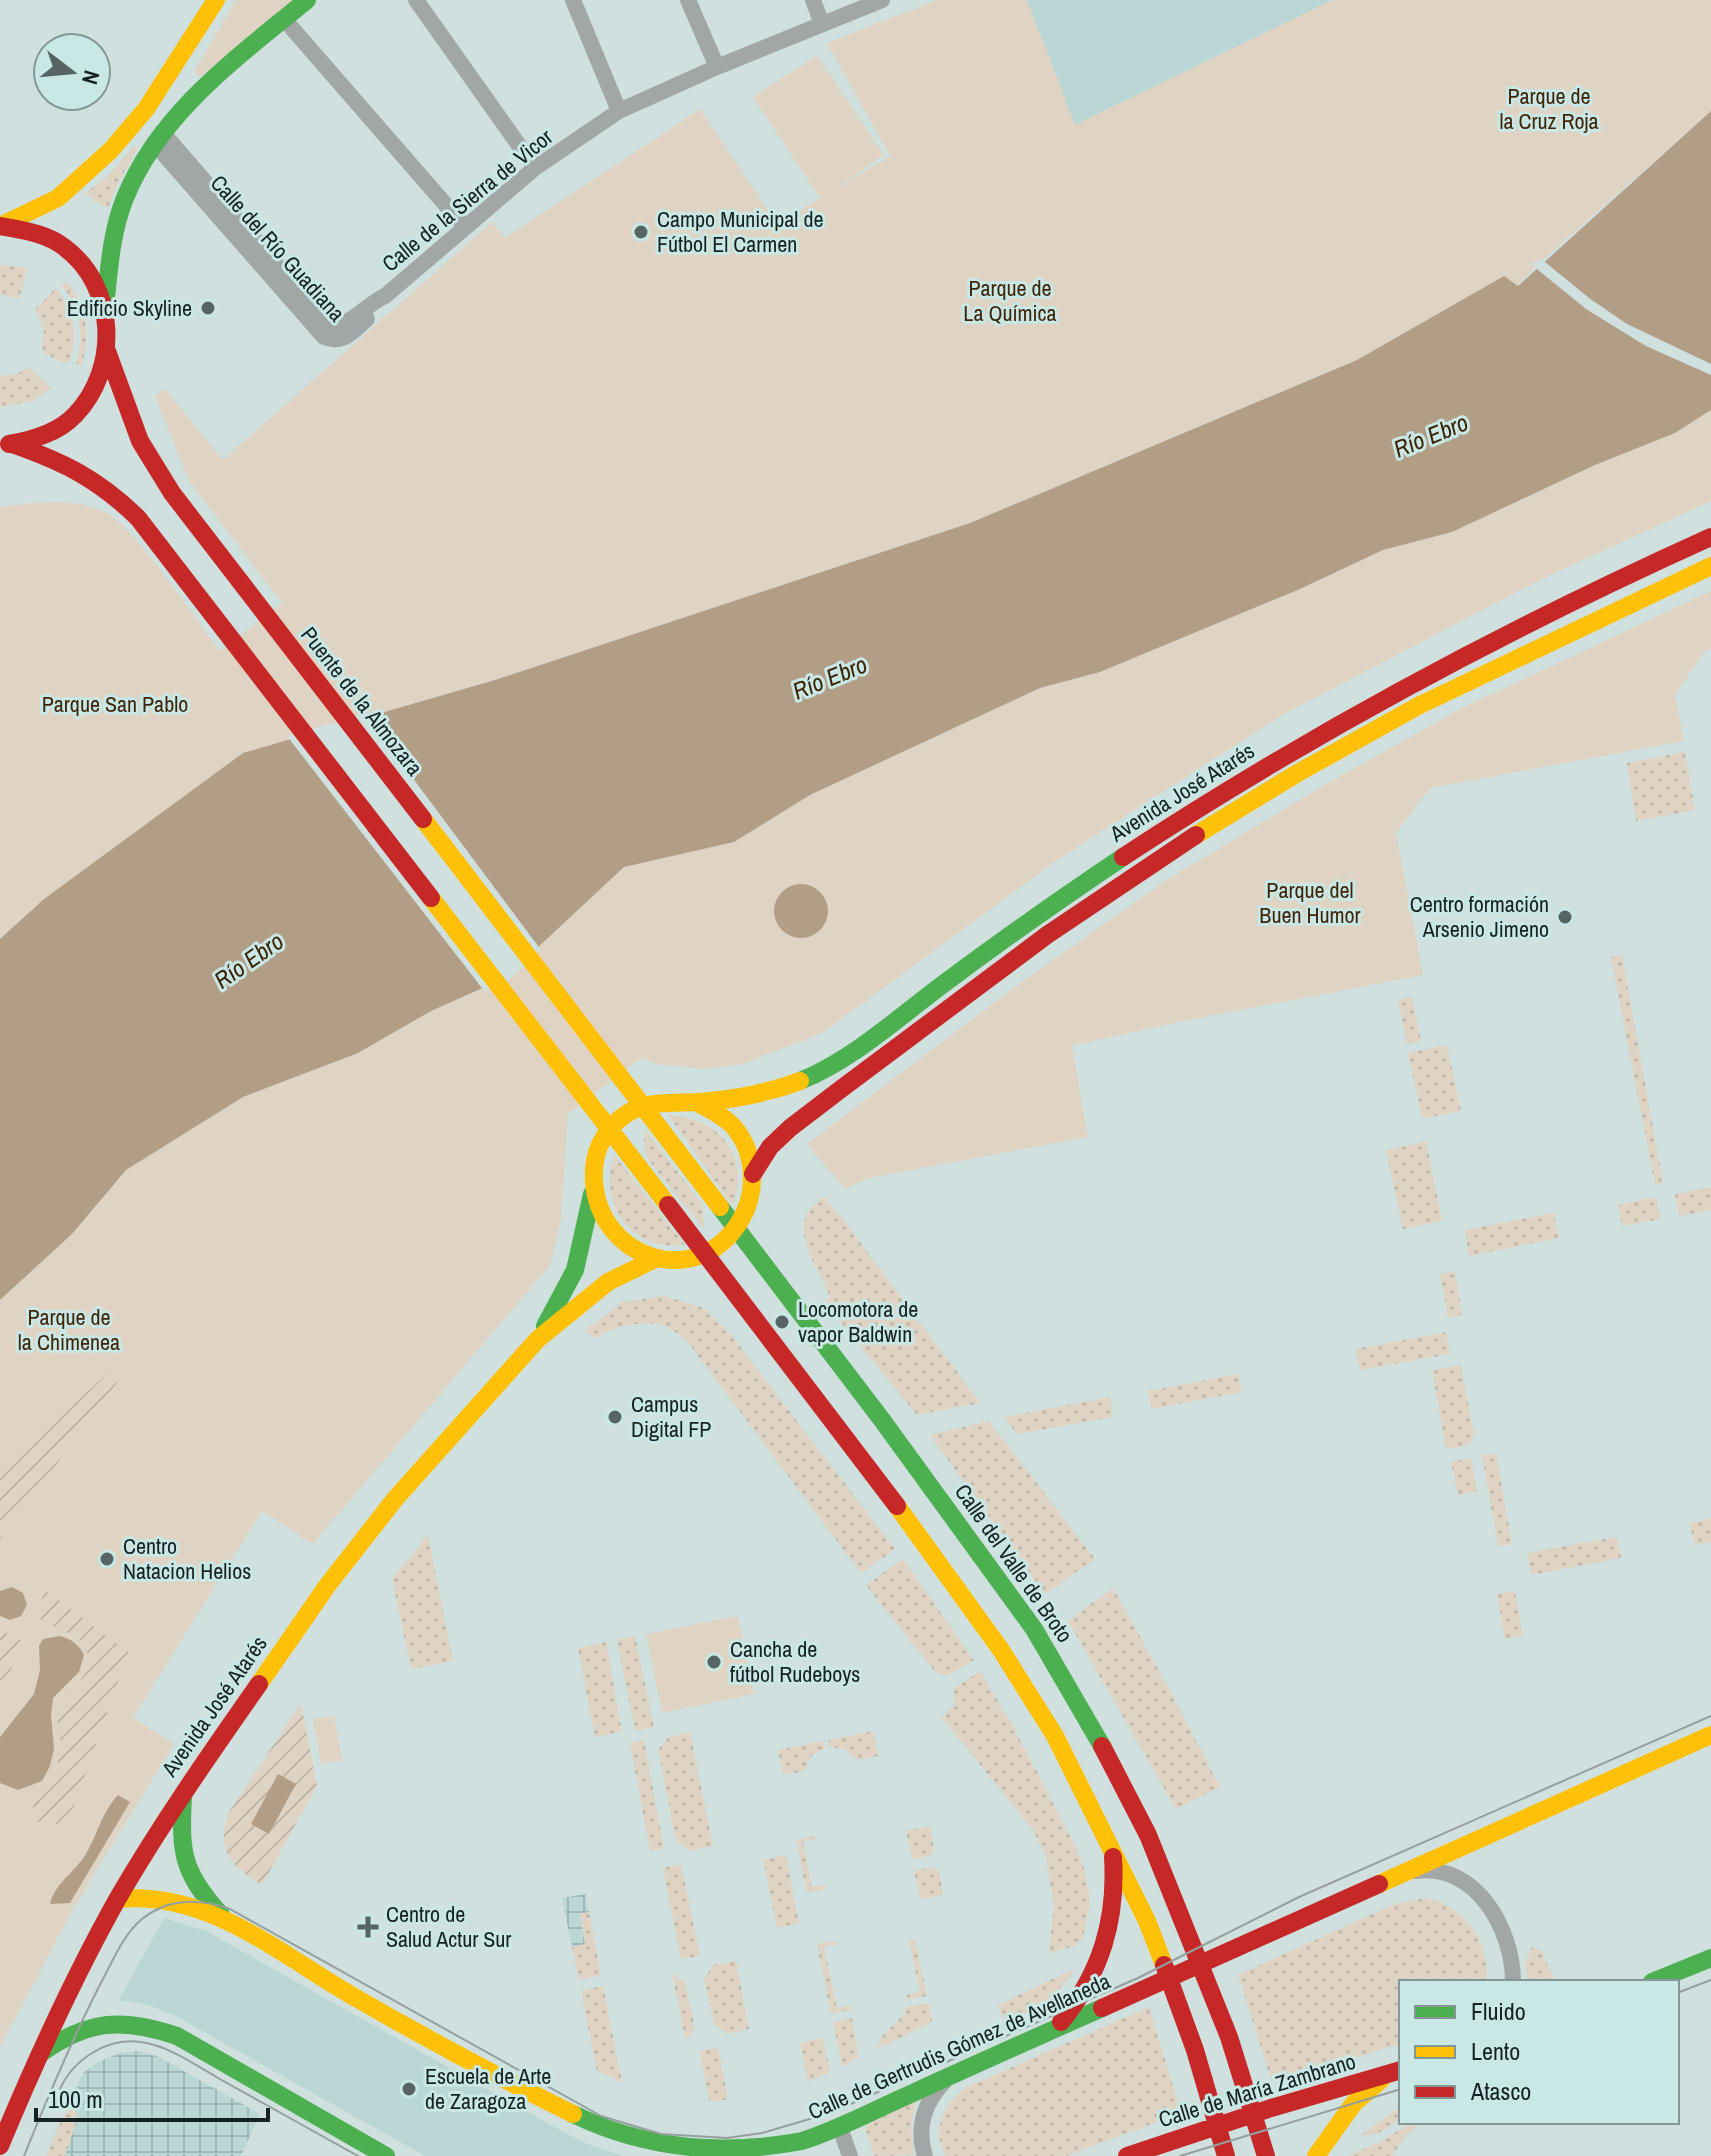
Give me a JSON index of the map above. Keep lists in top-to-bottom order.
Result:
{
  "streets": {
    "main road": [
      "Puente de la Almozara",
      "Avenida José Atarés",
      "Calle del Valle de Broto",
      "Calle de Gertrudis Gómez de Avellaneda",
      "Calle de María Zambrano"
    ],
    "street": ["Calle de la Sierra de Vicor", "Calle del Río Guadiana"]
  },
  "crossings": [
    ["Calle de la Sierra de Vicor", "Calle del Río Guadiana"],
    ["Puente de la Almozara", "Calle del Valle de Broto"],
    ["Avenida José Atarés", "Calle del Valle de Broto"],
    ["Avenida José Atarés", "Calle de Gertrudis Gómez de Avellaneda"],
    ["Calle del Valle de Broto", "Calle de Gertrudis Gómez de Avellaneda"],
    ["Calle del Valle de Broto", "Calle de María Zambrano"]
  ],
  "water": ["Río Ebro"],
  "parks": [
    "Parque de la Cruz Roja",
    "Parque de La Química",
    "Parque San Pablo",
    "Parque del Buen Humor",
    "Parque de la Chimenea"
  ],
  "places": {
    "other": [
      "Campo Municipal de Fútbol El Carmen",
      "Edificio Skyline",
      "Centro formación Arsenio Jimeno",
      "Locomotora de vapor Baldwin",
      "Campus Digital FP",
      "Centro Natacion Helios",
      "Cancha de fútbol Rudeboys",
      "Escuela de Arte de Zaragoza"
    ],
    "health": ["Centro de Salud Actur Sur"]
  },
  "legend": ["Fluido", "Lento", "Atasco"],
  "scale_bar": "100 m",
  "north": "right"
}
